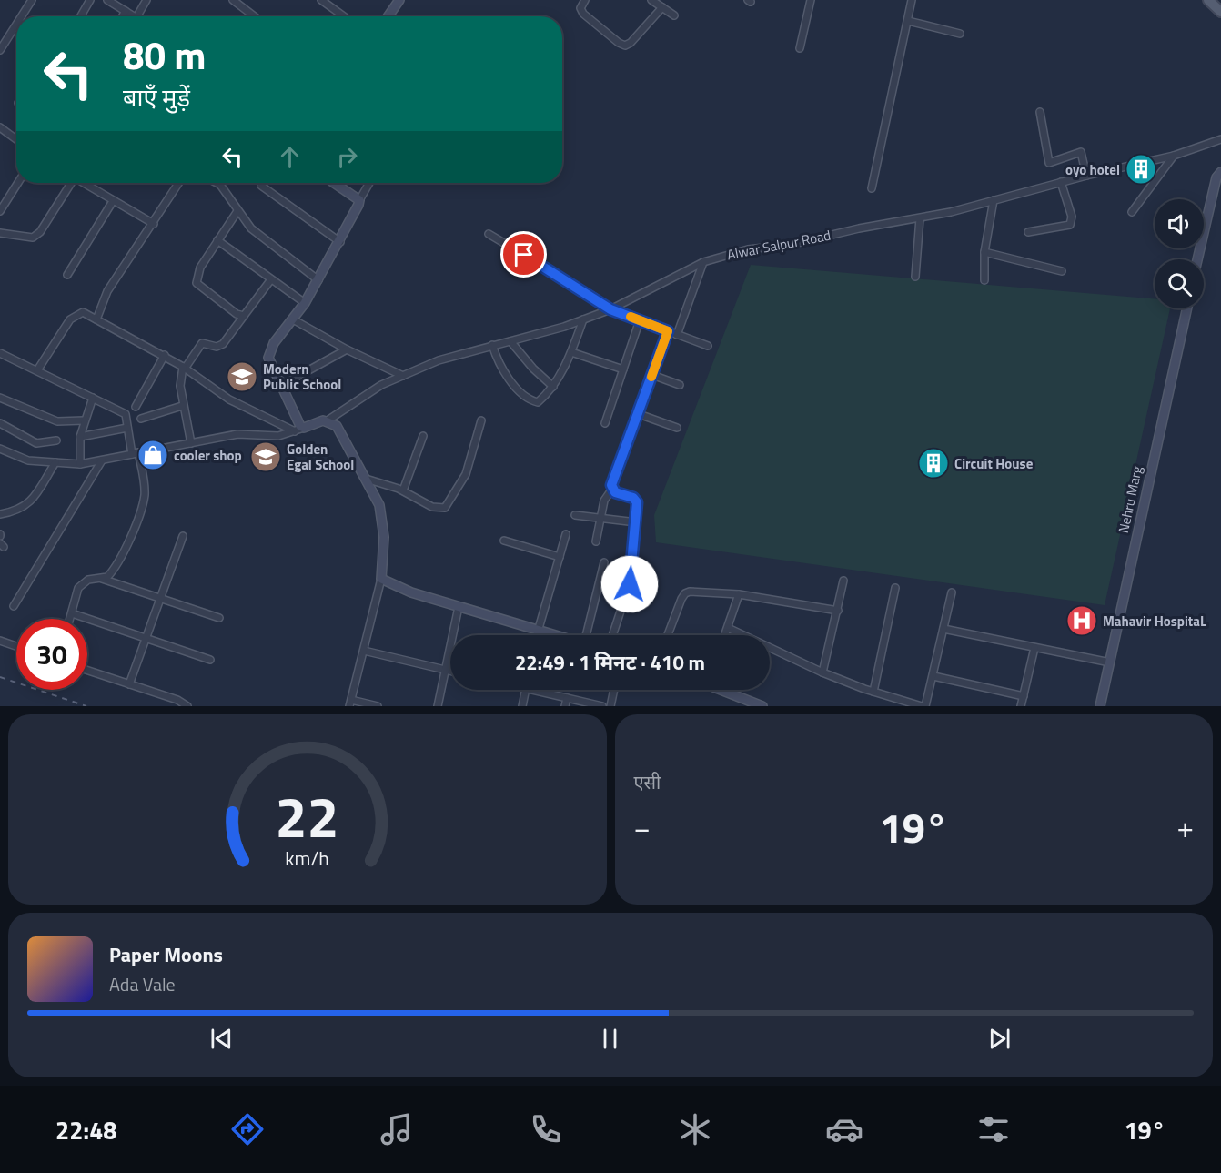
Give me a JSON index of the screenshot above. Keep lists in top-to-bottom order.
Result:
{
  "streets": {
    "street": ["Alwar Salpur Road", "Nehru Marg"]
  },
  "places": {
    "building": ["oyo hotel", "Circuit House"],
    "school or university": ["Modern Public School", "Golden Egal School"],
    "shop": ["cooler shop"],
    "hospital": ["Mahavir HospitaL"]
  },
  "page": {
    "turn": ["80 m", "बाएँ मुड़ें"],
    "limit": "30",
    "trip": "22:49 · 1 मिनट · 410 m",
    "tile": "एसी",
    "heat": ["−", "19°", "+"],
    "song": ["Paper Moons", "Ada Vale"],
    "tabs": ["22:48", "19°"],
    "gauge": ["22", "km/h"]
  }
}
